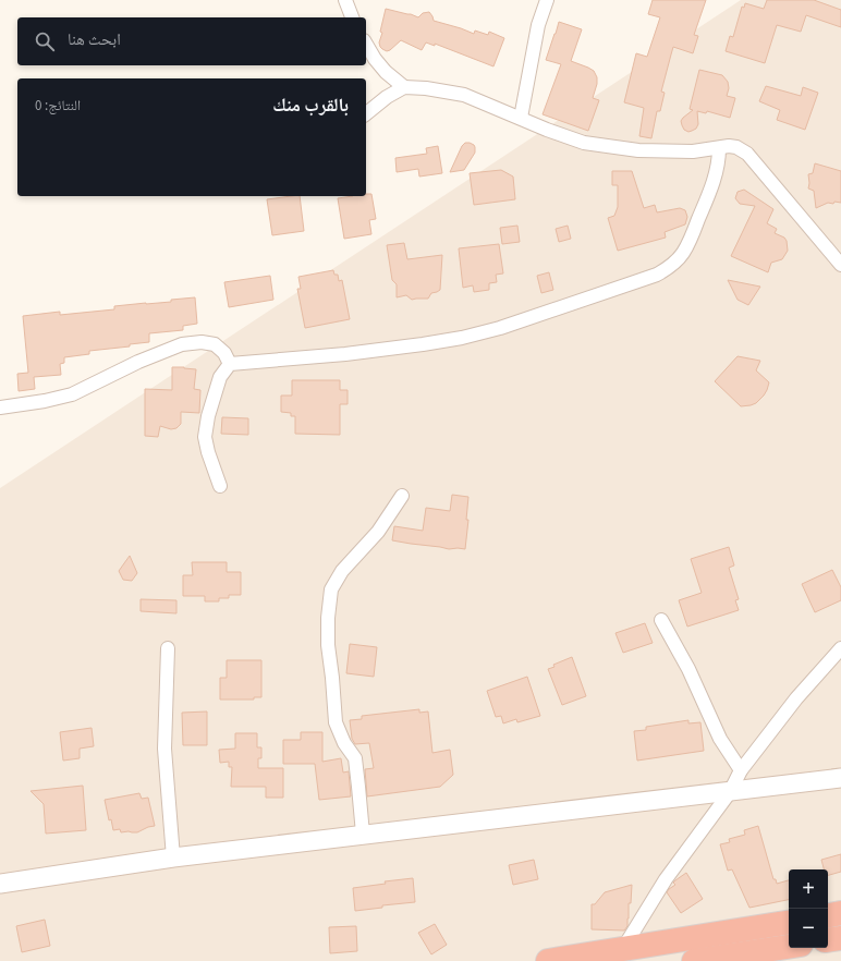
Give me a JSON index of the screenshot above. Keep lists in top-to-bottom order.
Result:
{
  "page": {
    "search": "ابحث هنا",
    "heading": ["بالقرب منك", "النتائج: 0"],
    "map_buttons": ["+", "−"]
  }
}
